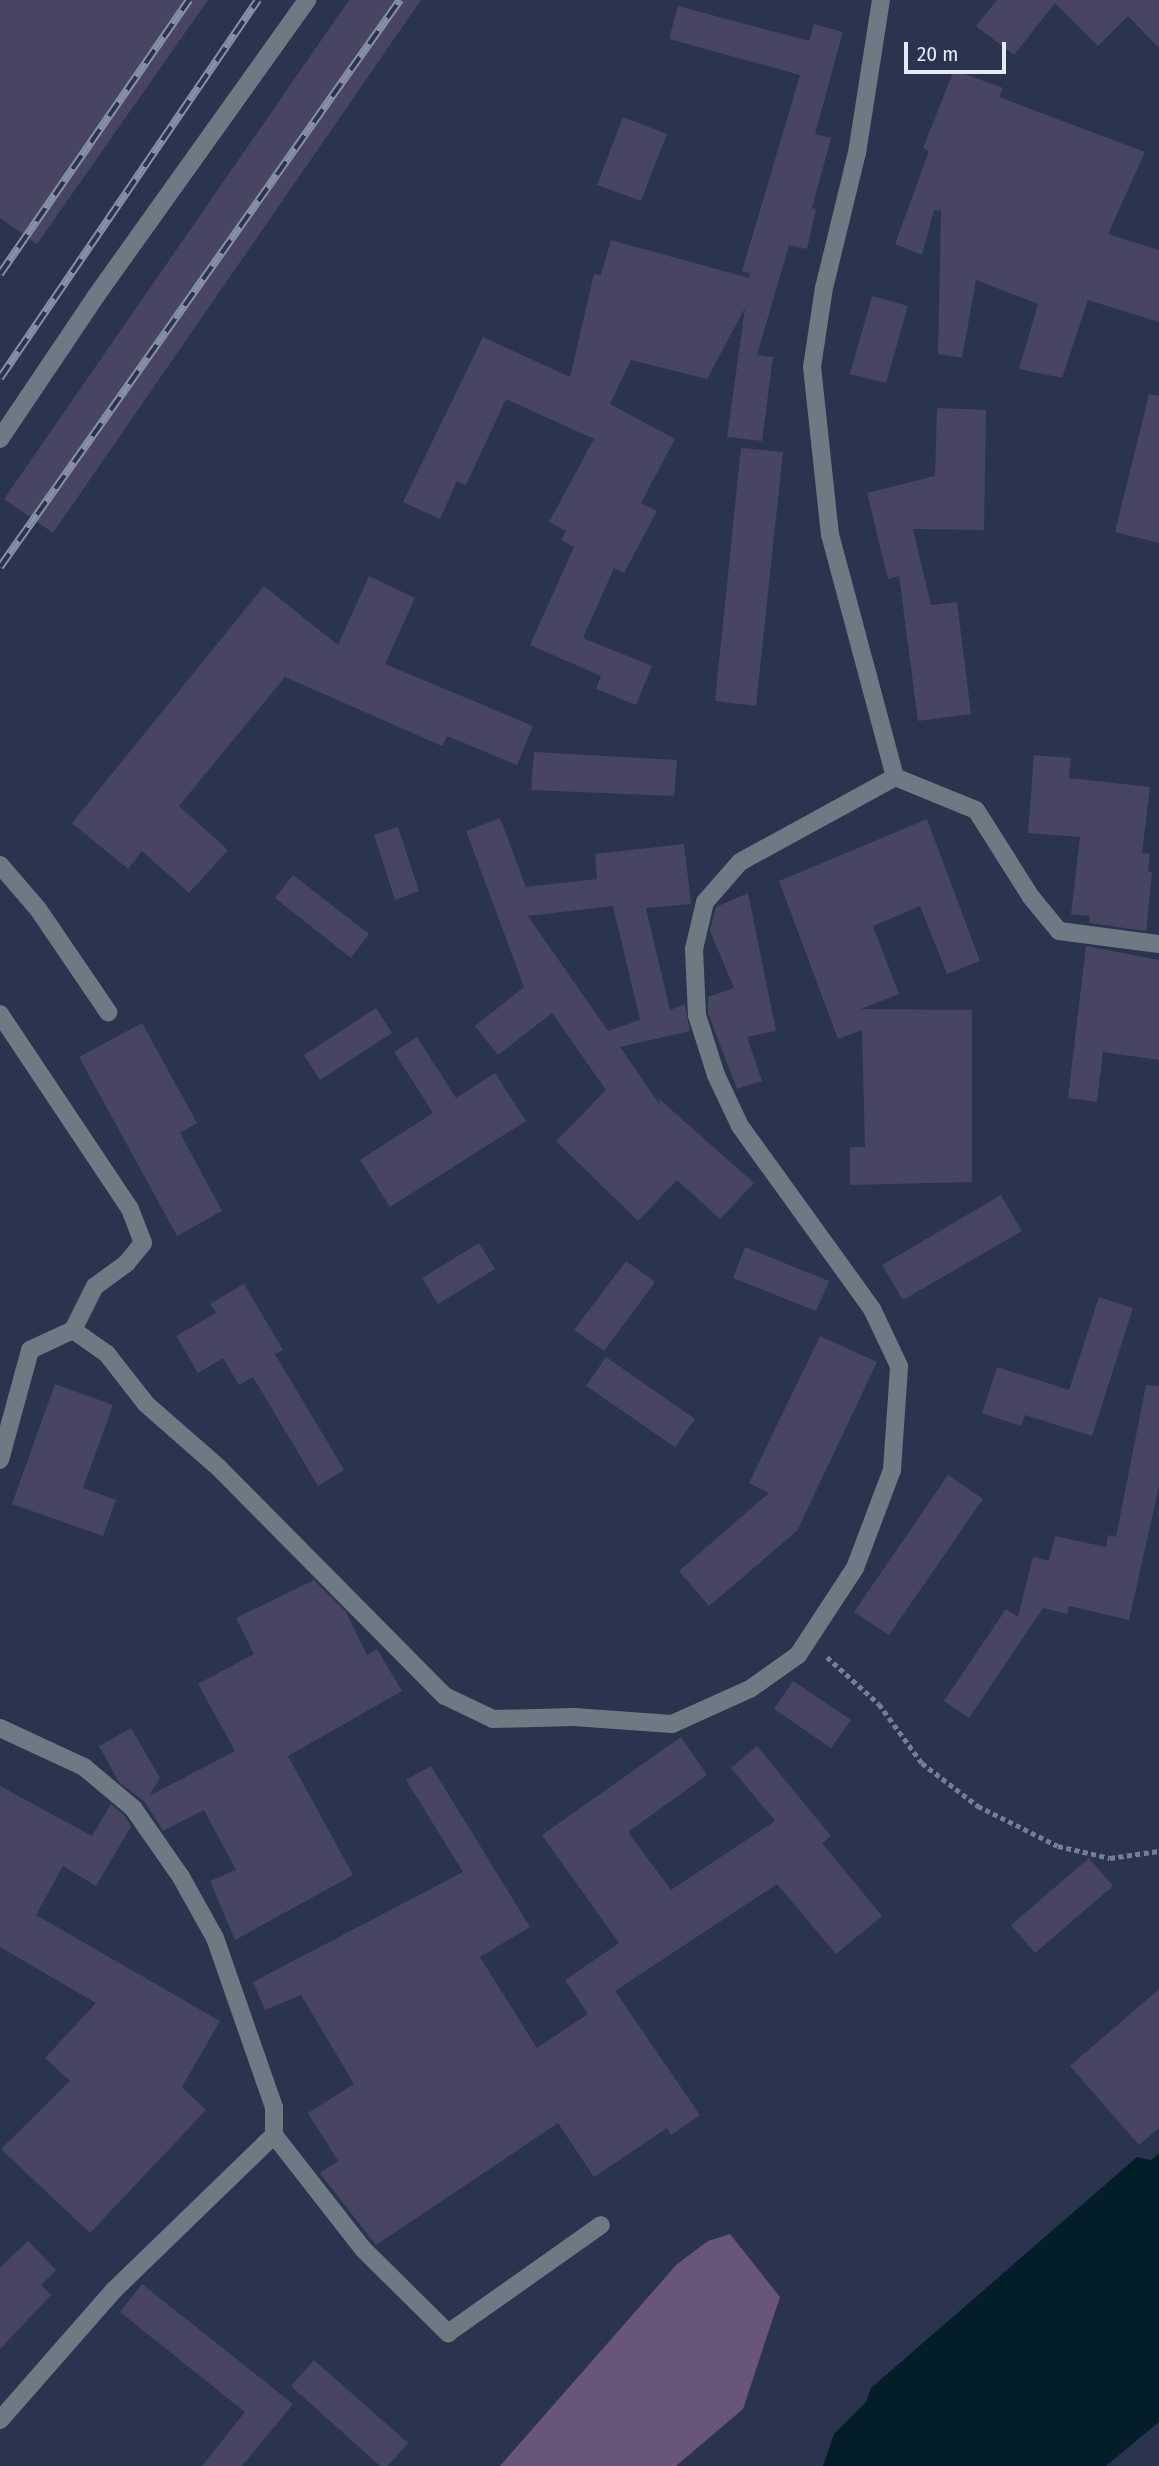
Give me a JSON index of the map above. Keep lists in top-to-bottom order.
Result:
{
  "scale_bar": "20 m"
}
